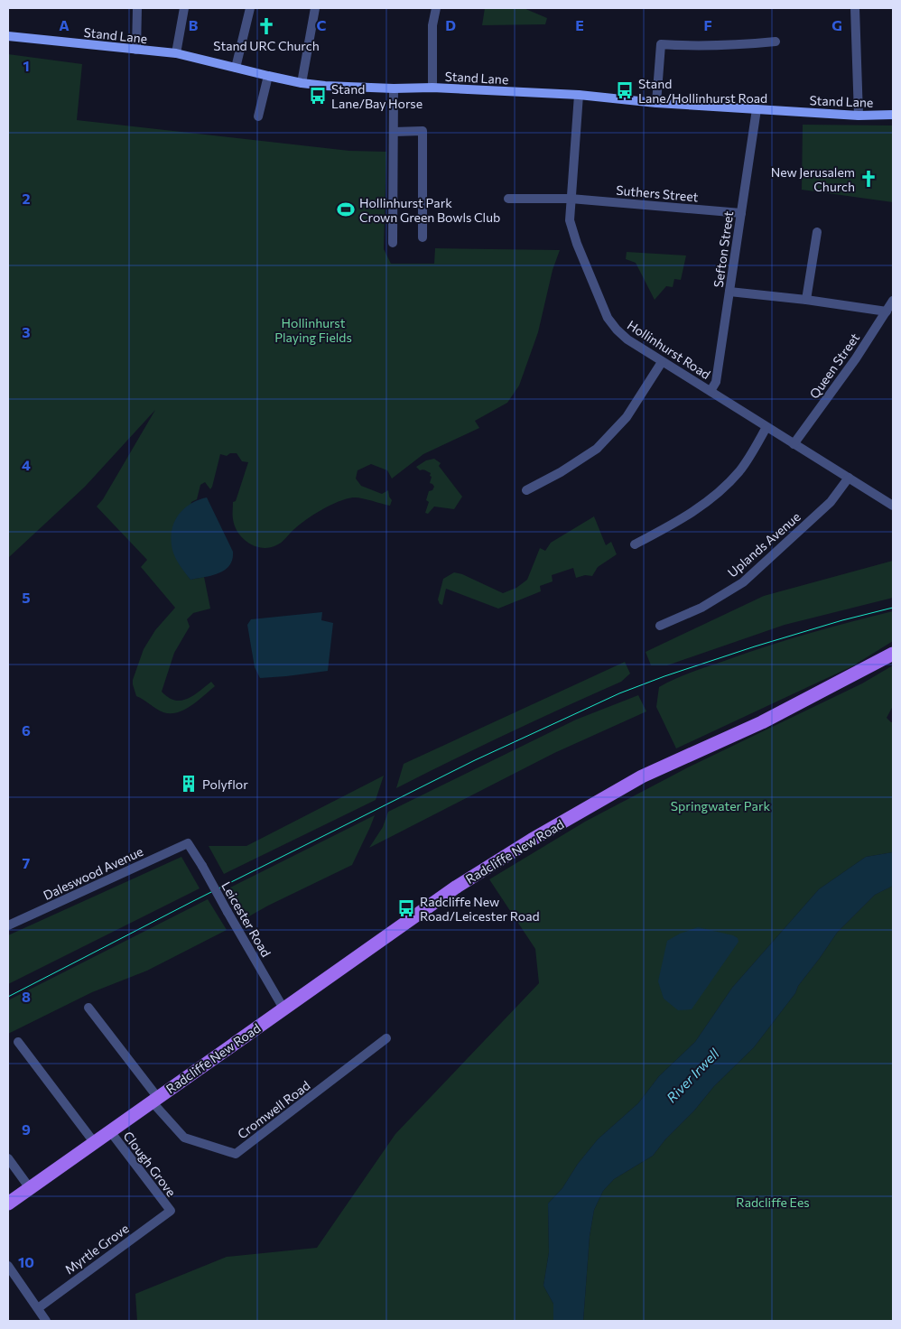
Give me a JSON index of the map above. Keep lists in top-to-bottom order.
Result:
{
  "streets": {
    "main road": ["Radcliffe New Road"],
    "street": [
      "Stand Lane",
      "Suthers Street",
      "Sefton Street",
      "Hollinhurst Road",
      "Queen Street",
      "Uplands Avenue",
      "Daleswood Avenue",
      "Leicester Road",
      "Cromwell Road",
      "Clough Grove",
      "Myrtle Grove"
    ]
  },
  "crossings": [
    ["Stand Lane", "Sefton Street"],
    ["Stand Lane", "Hollinhurst Road"],
    ["Suthers Street", "Sefton Street"],
    ["Suthers Street", "Hollinhurst Road"],
    ["Sefton Street", "Hollinhurst Road"],
    ["Hollinhurst Road", "Queen Street"],
    ["Hollinhurst Road", "Uplands Avenue"],
    ["Radcliffe New Road", "Leicester Road"],
    ["Radcliffe New Road", "Cromwell Road"],
    ["Radcliffe New Road", "Clough Grove"],
    ["Daleswood Avenue", "Leicester Road"],
    ["Clough Grove", "Myrtle Grove"]
  ],
  "water": ["River Irwell"],
  "parks": ["Hollinhurst Playing Fields", "Springwater Park", "Radcliffe Ees"],
  "places": {
    "church": ["Stand URC Church", "New Jerusalem Church"],
    "bus stop": ["Stand Lane/Hollinhurst Road", "Stand Lane/Bay Horse", "Radcliffe New Road/Leicester Road"],
    "sports": ["Hollinhurst Park Crown Green Bowls Club"],
    "building": ["Polyflor"]
  },
  "grid": {
    "columns": [
      "A",
      "B",
      "C",
      "D",
      "E",
      "F",
      "G"
    ],
    "rows": [
      "1",
      "2",
      "3",
      "4",
      "5",
      "6",
      "7",
      "8",
      "9",
      "10"
    ]
  }
}
